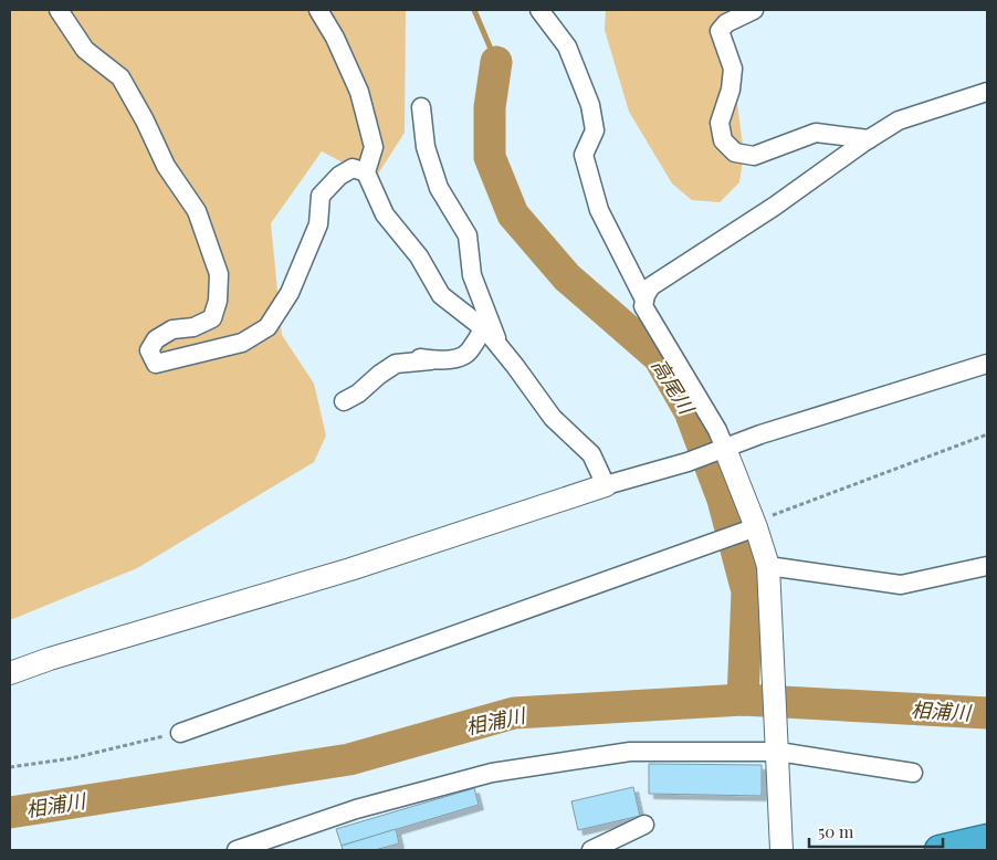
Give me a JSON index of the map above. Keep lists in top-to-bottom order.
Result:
{
  "water": ["高尾川", "相浦川"],
  "scale_bar": "50 m"
}
